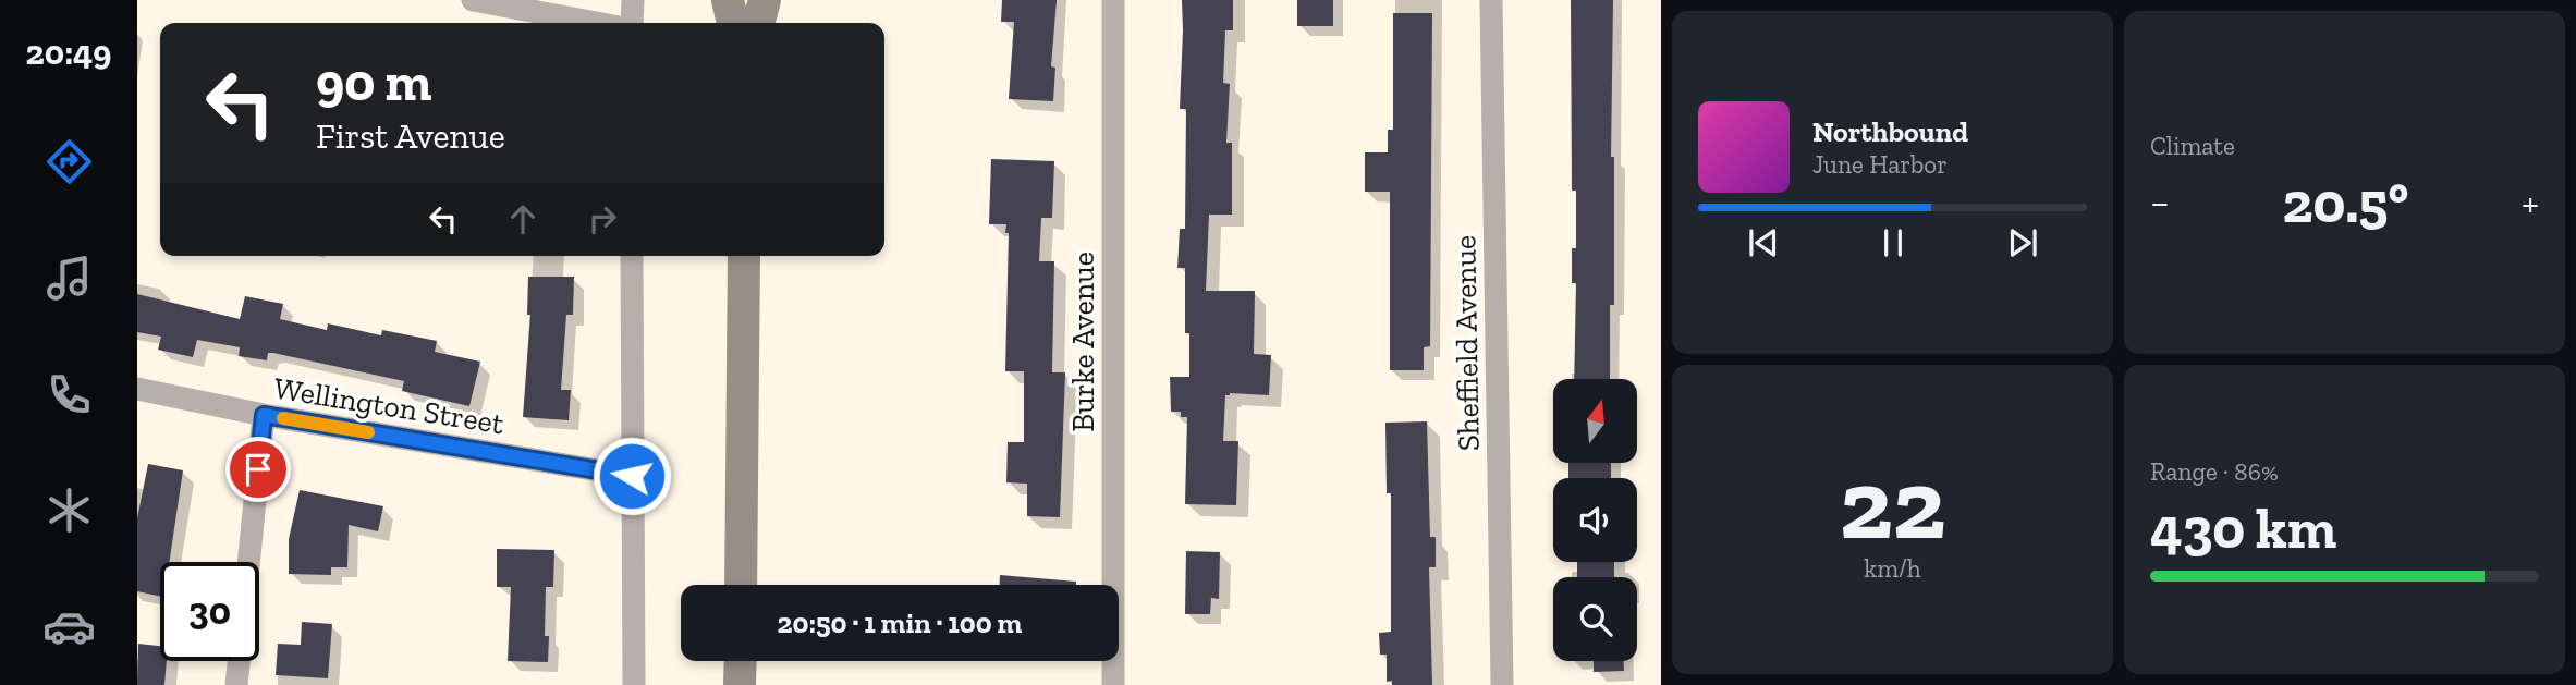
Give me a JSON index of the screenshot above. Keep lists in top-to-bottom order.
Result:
{
  "streets": {
    "street": ["Burke Avenue", "Sheffield Avenue", "Wellington Street"]
  },
  "north": "top",
  "page": {
    "tabs": "20:49",
    "tile": [
      "Climate",
      ["22", "km/h"],
      ["Range · 86%", "430 km"]
    ],
    "turn": ["90 m", "First Avenue"],
    "song": ["Northbound", "June Harbor"],
    "heat": ["−", "20.5°", "+"],
    "limit": "30",
    "trip": "20:50 · 1 min · 100 m"
  }
}
